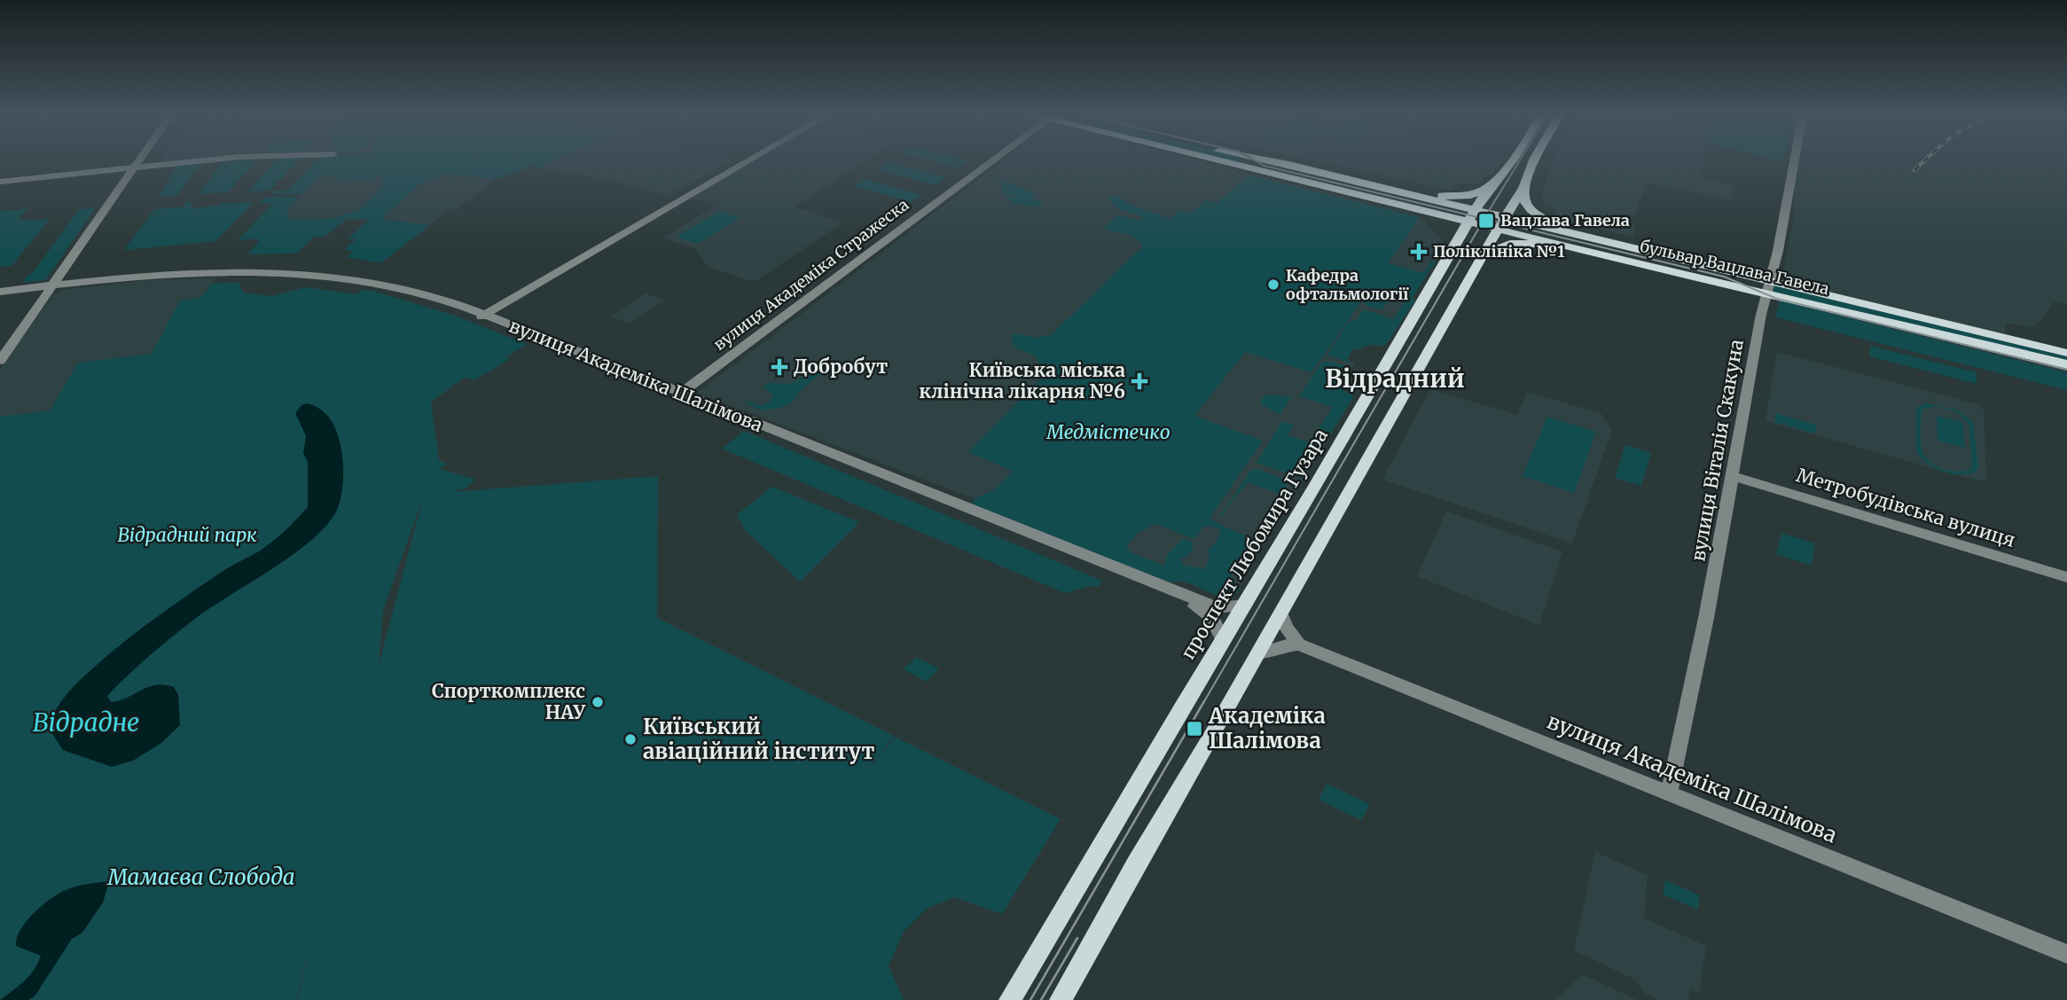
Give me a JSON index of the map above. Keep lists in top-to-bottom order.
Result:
{
  "streets": {
    "main road": ["бульвар Вацлава Гавела", "проспект Любомира Гузара"],
    "street": [
      "вулиця Академіка Стражеска",
      "вулиця Академіка Шалімова",
      "вулиця Віталія Скакуна",
      "Метробудівська вулиця"
    ]
  },
  "crossings": [
    ["бульвар Вацлава Гавела", "вулиця Віталія Скакуна"],
    ["вулиця Академіка Стражеска", "вулиця Академіка Шалімова"],
    ["вулиця Академіка Шалімова", "вулиця Віталія Скакуна"],
    ["вулиця Академіка Шалімова", "проспект Любомира Гузара"],
    ["вулиця Віталія Скакуна", "Метробудівська вулиця"]
  ],
  "districts": ["Відрадний"],
  "water": ["Відрадне"],
  "parks": ["Медмістечко", "Відрадний парк", "Мамаєва Слобода"],
  "places": {
    "transit": ["Вацлава Гавела", "Академіка Шалімова"],
    "health": ["Поліклініка №1", "Добробут", "Київська міська клінічна лікарня №6"],
    "other": ["Кафедра офтальмології", "Спорткомплекс НАУ", "Київський авіаційний інститут"]
  }
}
